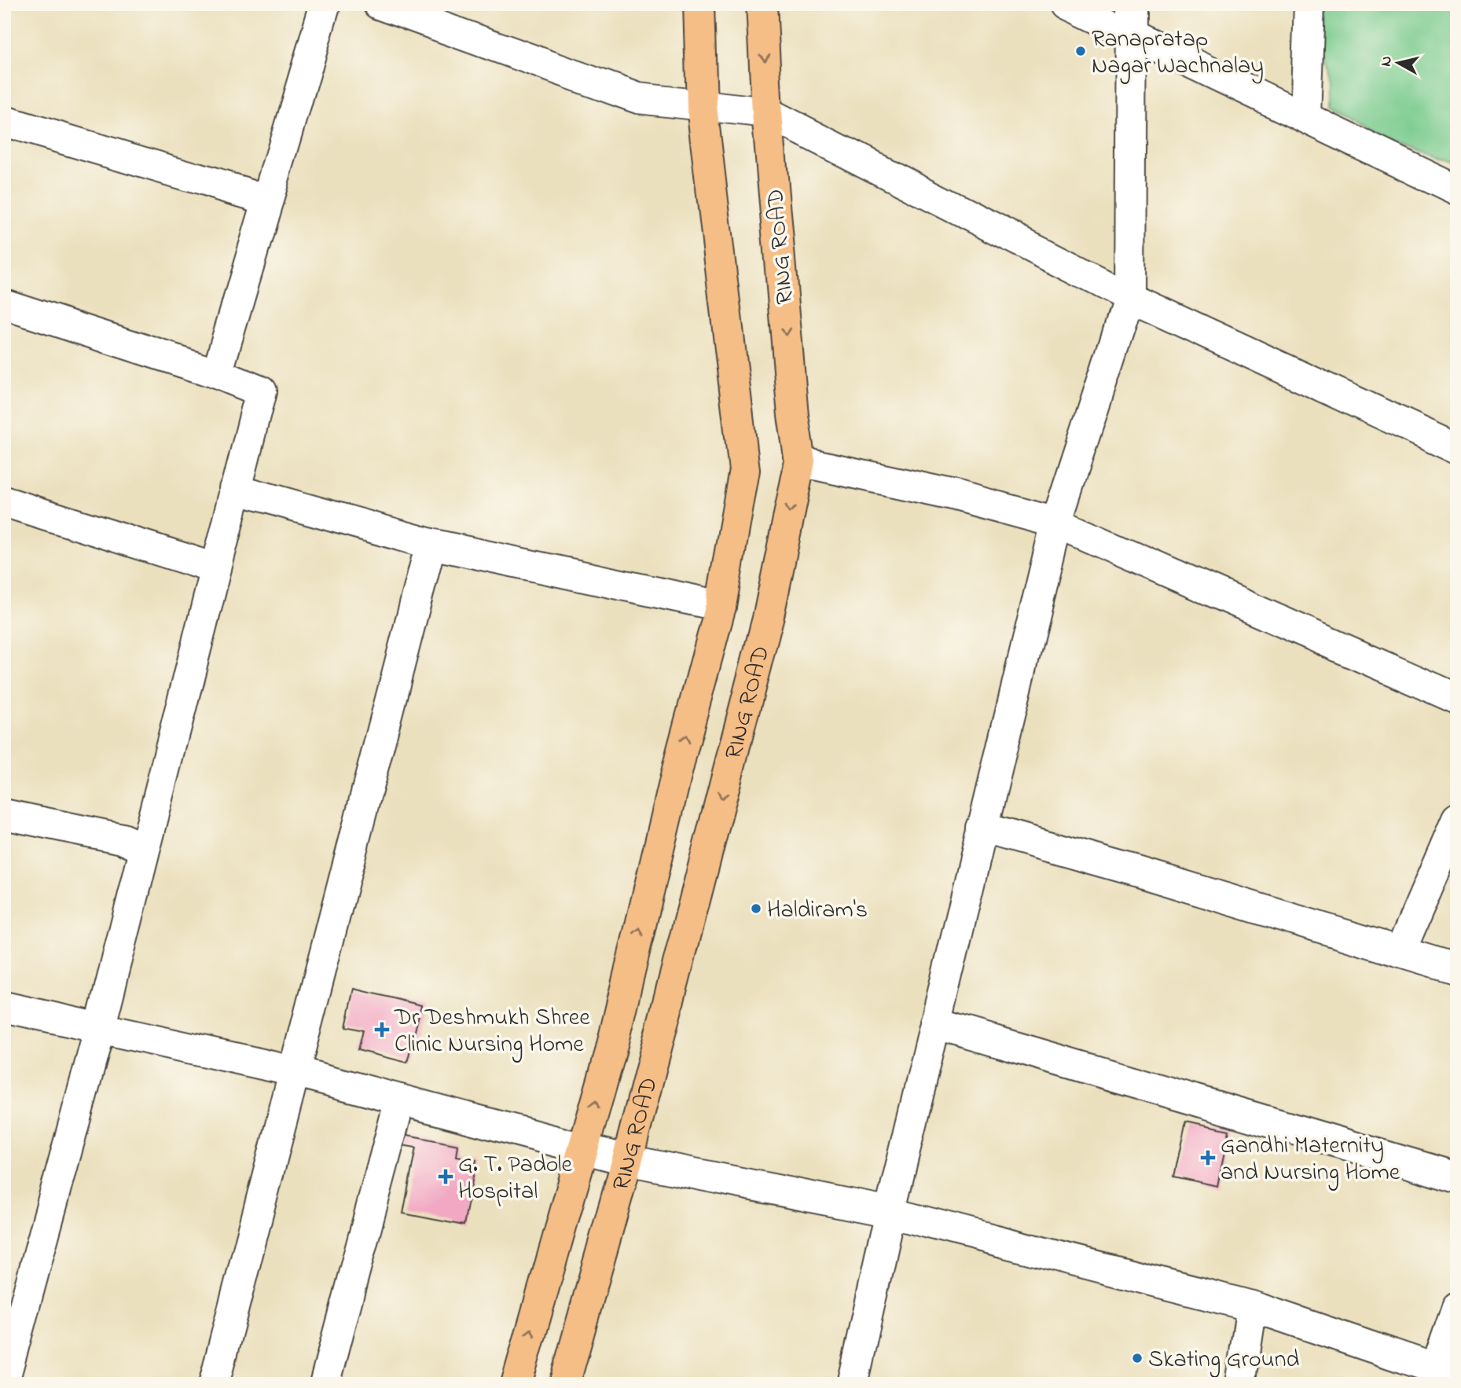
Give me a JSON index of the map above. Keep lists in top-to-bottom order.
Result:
{
  "streets": {
    "main road": ["RING ROAD"]
  },
  "places": {
    "other": ["Ranapratap Nagar Wachnalay", "Haldiram's", "Skating Ground"],
    "health": ["Dr Deshmukh Shree Clinic Nursing Home", "Gandhi Maternity and Nursing Home", "G. T. Padole Hospital"]
  },
  "north": "left"
}
